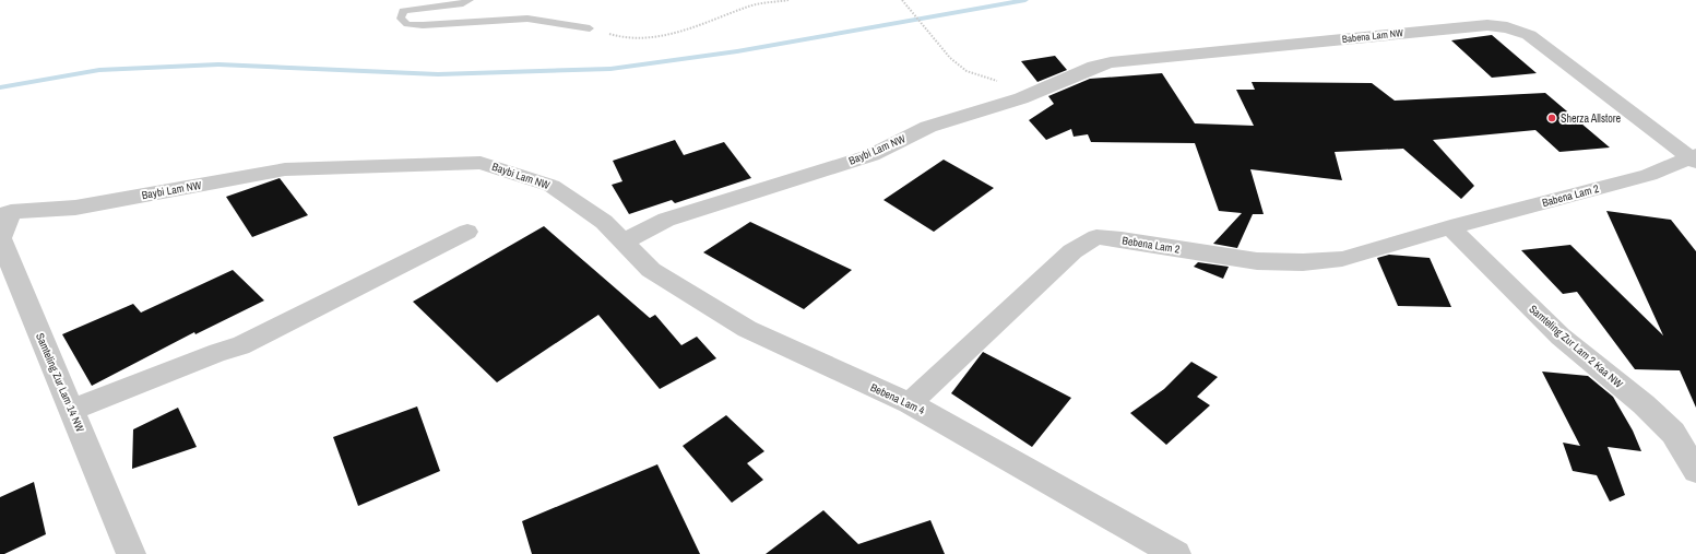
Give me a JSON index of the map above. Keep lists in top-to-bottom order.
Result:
{
  "streets": {
    "street": [
      "Babena Lam NW",
      "Baybi Lam NW",
      "Babena Lam 2",
      "Bebena Lam 2",
      "Samteling Zur Lam 2 Kaa NW",
      "Samteling Zur Lam 14 NW",
      "Bebena Lam 4"
    ]
  },
  "crossings": [
    ["Babena Lam NW", "Baybi Lam NW"],
    ["Babena Lam NW", "Babena Lam 2"],
    ["Baybi Lam NW", "Samteling Zur Lam 14 NW"],
    ["Baybi Lam NW", "Bebena Lam 4"],
    ["Babena Lam 2", "Bebena Lam 2"],
    ["Babena Lam 2", "Samteling Zur Lam 2 Kaa NW"],
    ["Bebena Lam 2", "Samteling Zur Lam 2 Kaa NW"],
    ["Bebena Lam 2", "Bebena Lam 4"]
  ],
  "places": ["Sherza Allstore"]
}
